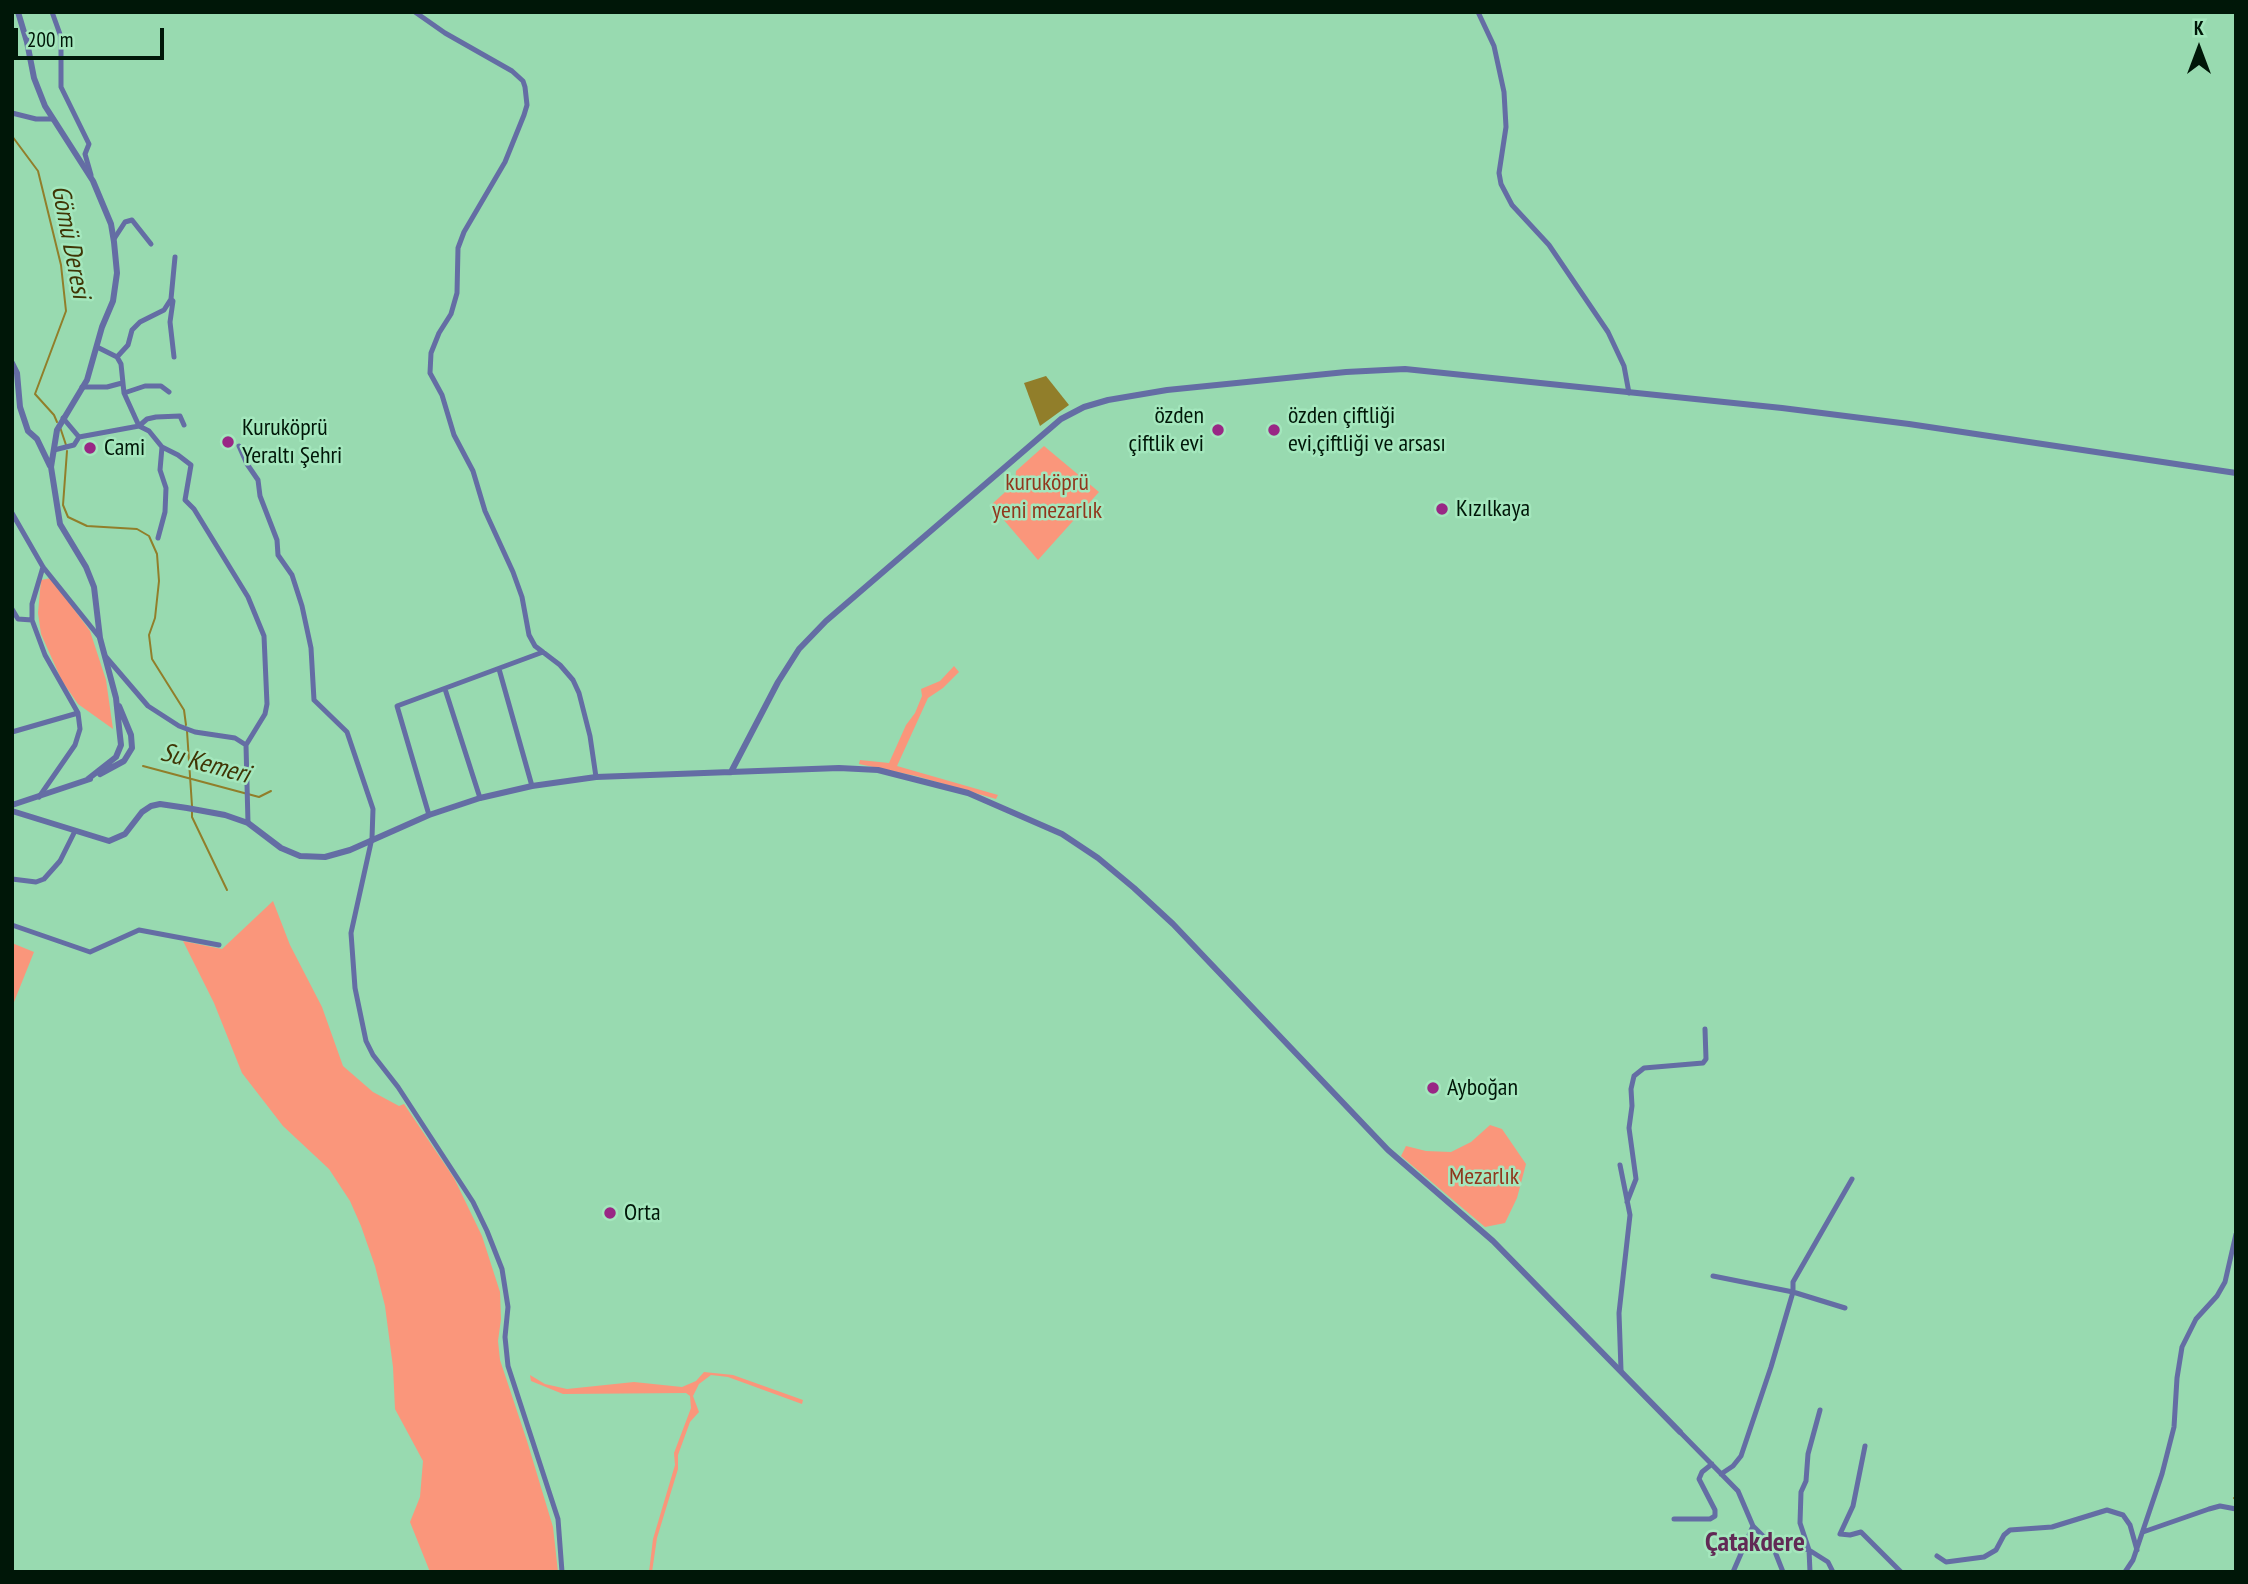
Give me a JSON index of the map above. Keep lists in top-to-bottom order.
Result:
{
  "districts": ["Çatakdere"],
  "water": ["Gömü Deresi", "Su Kemeri"],
  "parks": ["kuruköprü yeni mezarlık", "Mezarlık"],
  "places": [
    "özden çiftlik evi",
    "özden çiftliği evi,çiftliği ve arsası",
    "Kuruköprü Yeraltı Şehri",
    "Cami",
    "Kızılkaya",
    "Ayboğan",
    "Orta"
  ],
  "scale_bar": "200 m",
  "north": "top"
}
